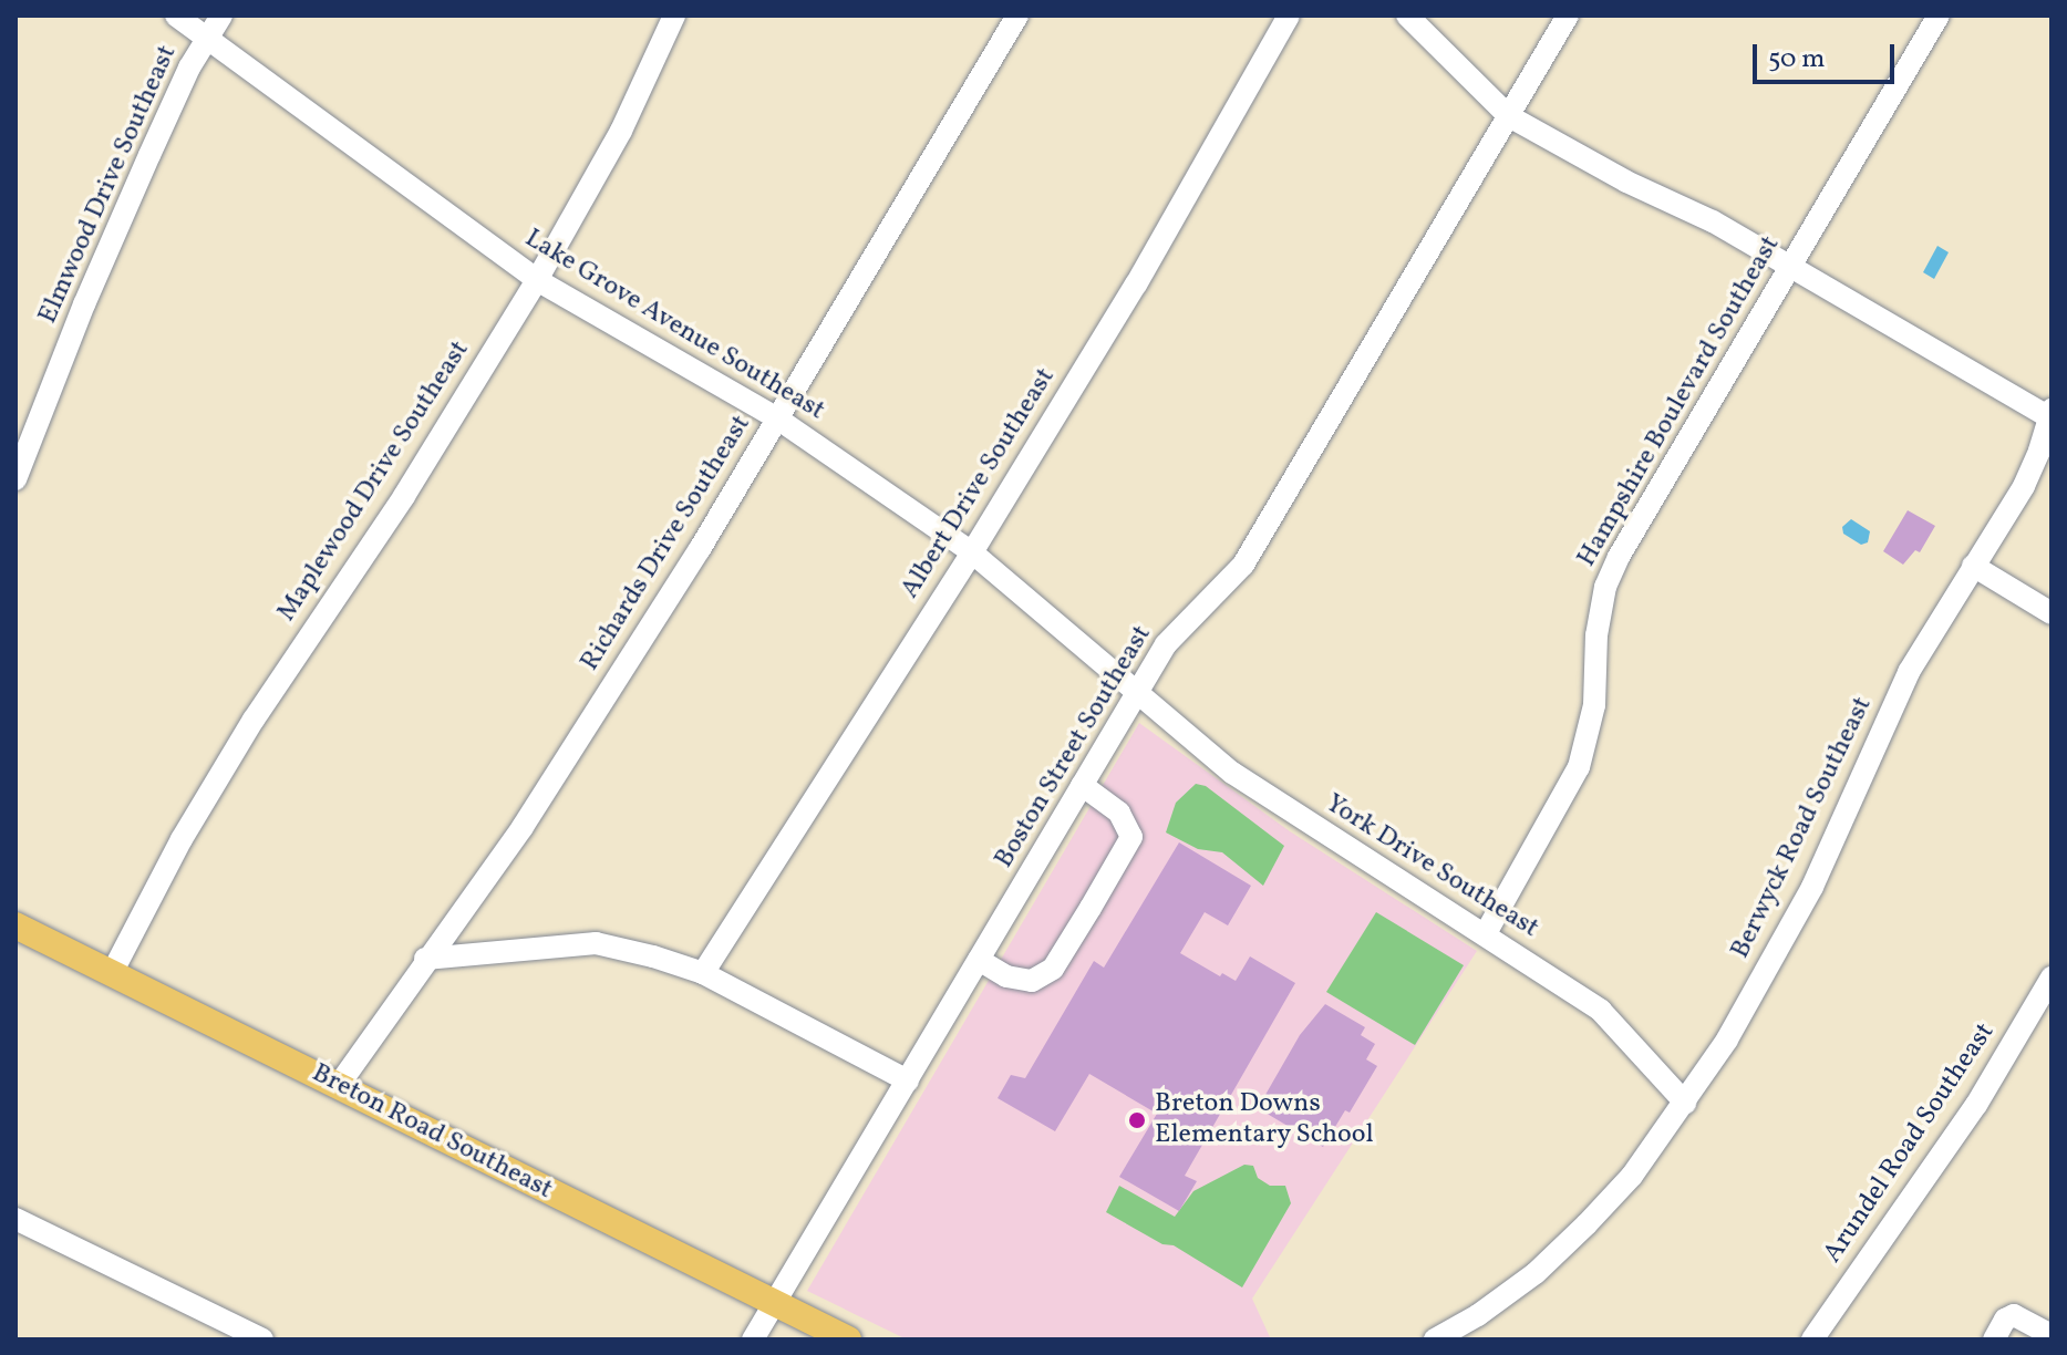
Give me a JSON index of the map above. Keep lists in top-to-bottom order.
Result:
{
  "streets": {
    "main road": ["Breton Road Southeast"],
    "street": [
      "Elmwood Drive Southeast",
      "Lake Grove Avenue Southeast",
      "Hampshire Boulevard Southeast",
      "Maplewood Drive Southeast",
      "Albert Drive Southeast",
      "Richards Drive Southeast",
      "Boston Street Southeast",
      "Berwyck Road Southeast",
      "York Drive Southeast",
      "Arundel Road Southeast"
    ]
  },
  "crossings": [
    ["Elmwood Drive Southeast", "Lake Grove Avenue Southeast"],
    ["Lake Grove Avenue Southeast", "Maplewood Drive Southeast"],
    ["Lake Grove Avenue Southeast", "Albert Drive Southeast"],
    ["Lake Grove Avenue Southeast", "Richards Drive Southeast"],
    ["Lake Grove Avenue Southeast", "Boston Street Southeast"],
    ["Lake Grove Avenue Southeast", "York Drive Southeast"],
    ["Hampshire Boulevard Southeast", "York Drive Southeast"],
    ["Maplewood Drive Southeast", "Breton Road Southeast"],
    ["Richards Drive Southeast", "Breton Road Southeast"],
    ["Boston Street Southeast", "York Drive Southeast"],
    ["Boston Street Southeast", "Breton Road Southeast"],
    ["Berwyck Road Southeast", "York Drive Southeast"]
  ],
  "places": ["Breton Downs Elementary School"],
  "scale_bar": "50 m"
}
